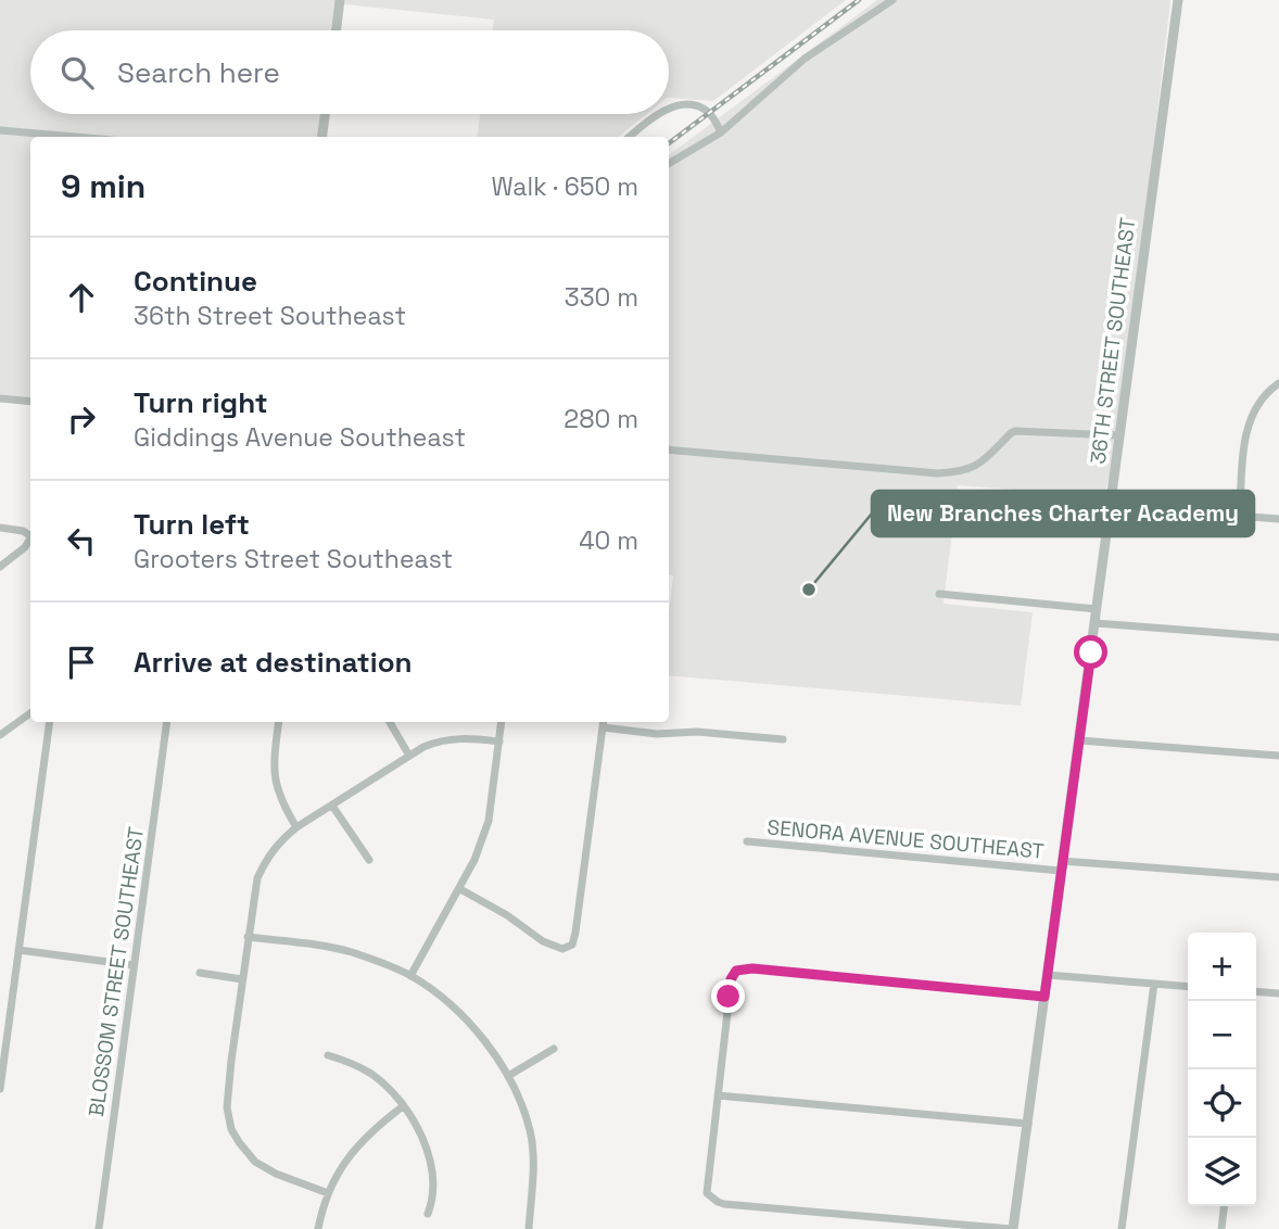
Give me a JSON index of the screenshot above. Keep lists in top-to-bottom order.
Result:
{
  "streets": {
    "street": ["36TH STREET SOUTHEAST", "SENORA AVENUE SOUTHEAST", "BLOSSOM STREET SOUTHEAST"]
  },
  "crossings": [
    ["36TH STREET SOUTHEAST", "SENORA AVENUE SOUTHEAST"]
  ],
  "places": ["New Branches Charter Academy"],
  "page": {
    "search": "Search here",
    "heading": ["9 min", "Walk · 650 m"],
    "list": [
      ["Continue", "36th Street Southeast", "330 m"],
      ["Turn right", "Giddings Avenue Southeast", "280 m"],
      ["Turn left", "Grooters Street Southeast", "40 m"],
      "Arrive at destination"
    ],
    "map_buttons": ["+", "−"]
  }
}
